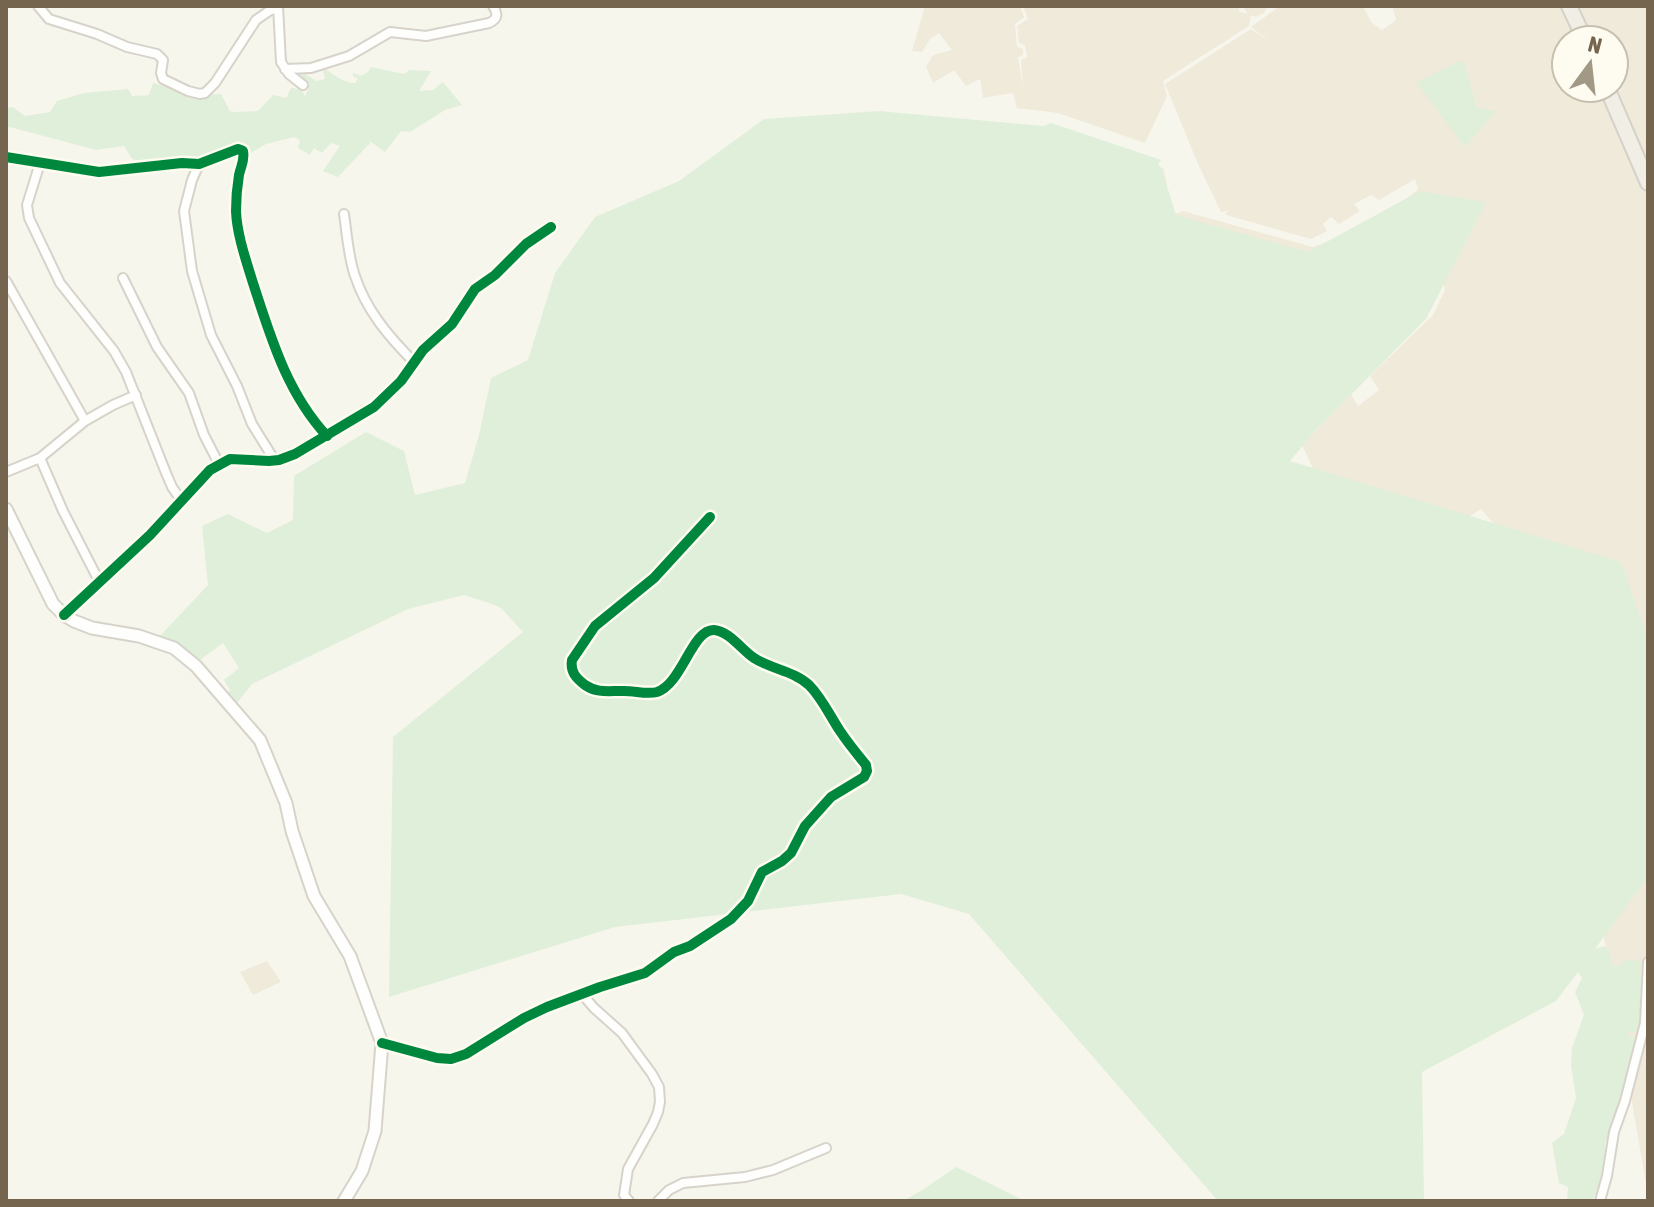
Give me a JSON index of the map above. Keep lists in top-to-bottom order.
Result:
{
  "north": "top"
}
